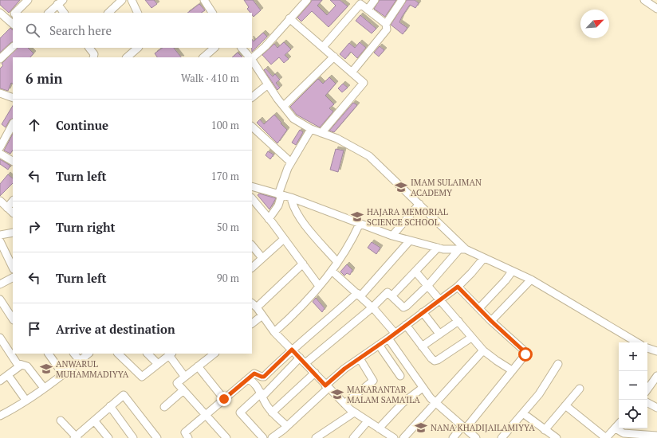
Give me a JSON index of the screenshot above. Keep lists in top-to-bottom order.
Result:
{
  "places": {
    "school or university": [
      "IMAM SULAIMAN ACADEMY",
      "HAJARA MEMORIAL SCIENCE SCHOOL",
      "ANWARUL MUHAMMADIYYA",
      "MAKARANTAR MALAM SAMA'ILA",
      "NANA KHADIJAILAMIYYA"
    ]
  },
  "north": "top right",
  "page": {
    "search": "Search here",
    "heading": ["6 min", "Walk · 410 m"],
    "list": [
      ["Continue", "100 m"],
      ["Turn left", "170 m"],
      ["Turn right", "50 m"],
      ["Turn left", "90 m"],
      "Arrive at destination"
    ],
    "map_buttons": ["+", "−"]
  }
}
